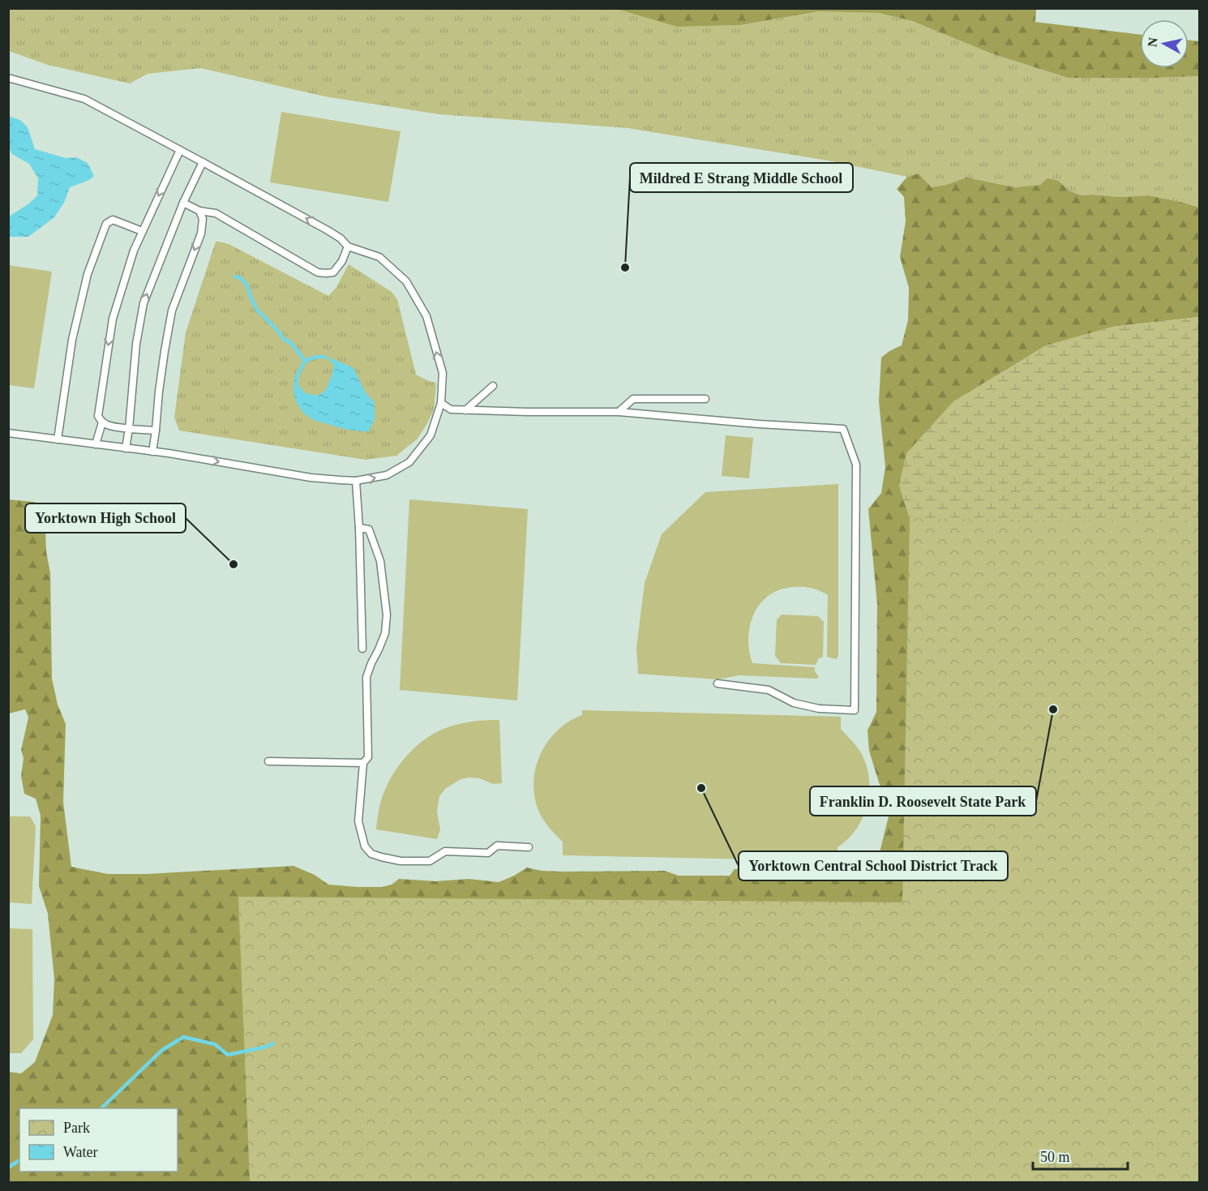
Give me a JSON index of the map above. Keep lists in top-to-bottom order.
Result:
{
  "places": [
    "Mildred E Strang Middle School",
    "Yorktown High School",
    "Franklin D. Roosevelt State Park",
    "Yorktown Central School District Track"
  ],
  "legend": ["Park", "Water"],
  "scale_bar": "50 m",
  "north": "left"
}
